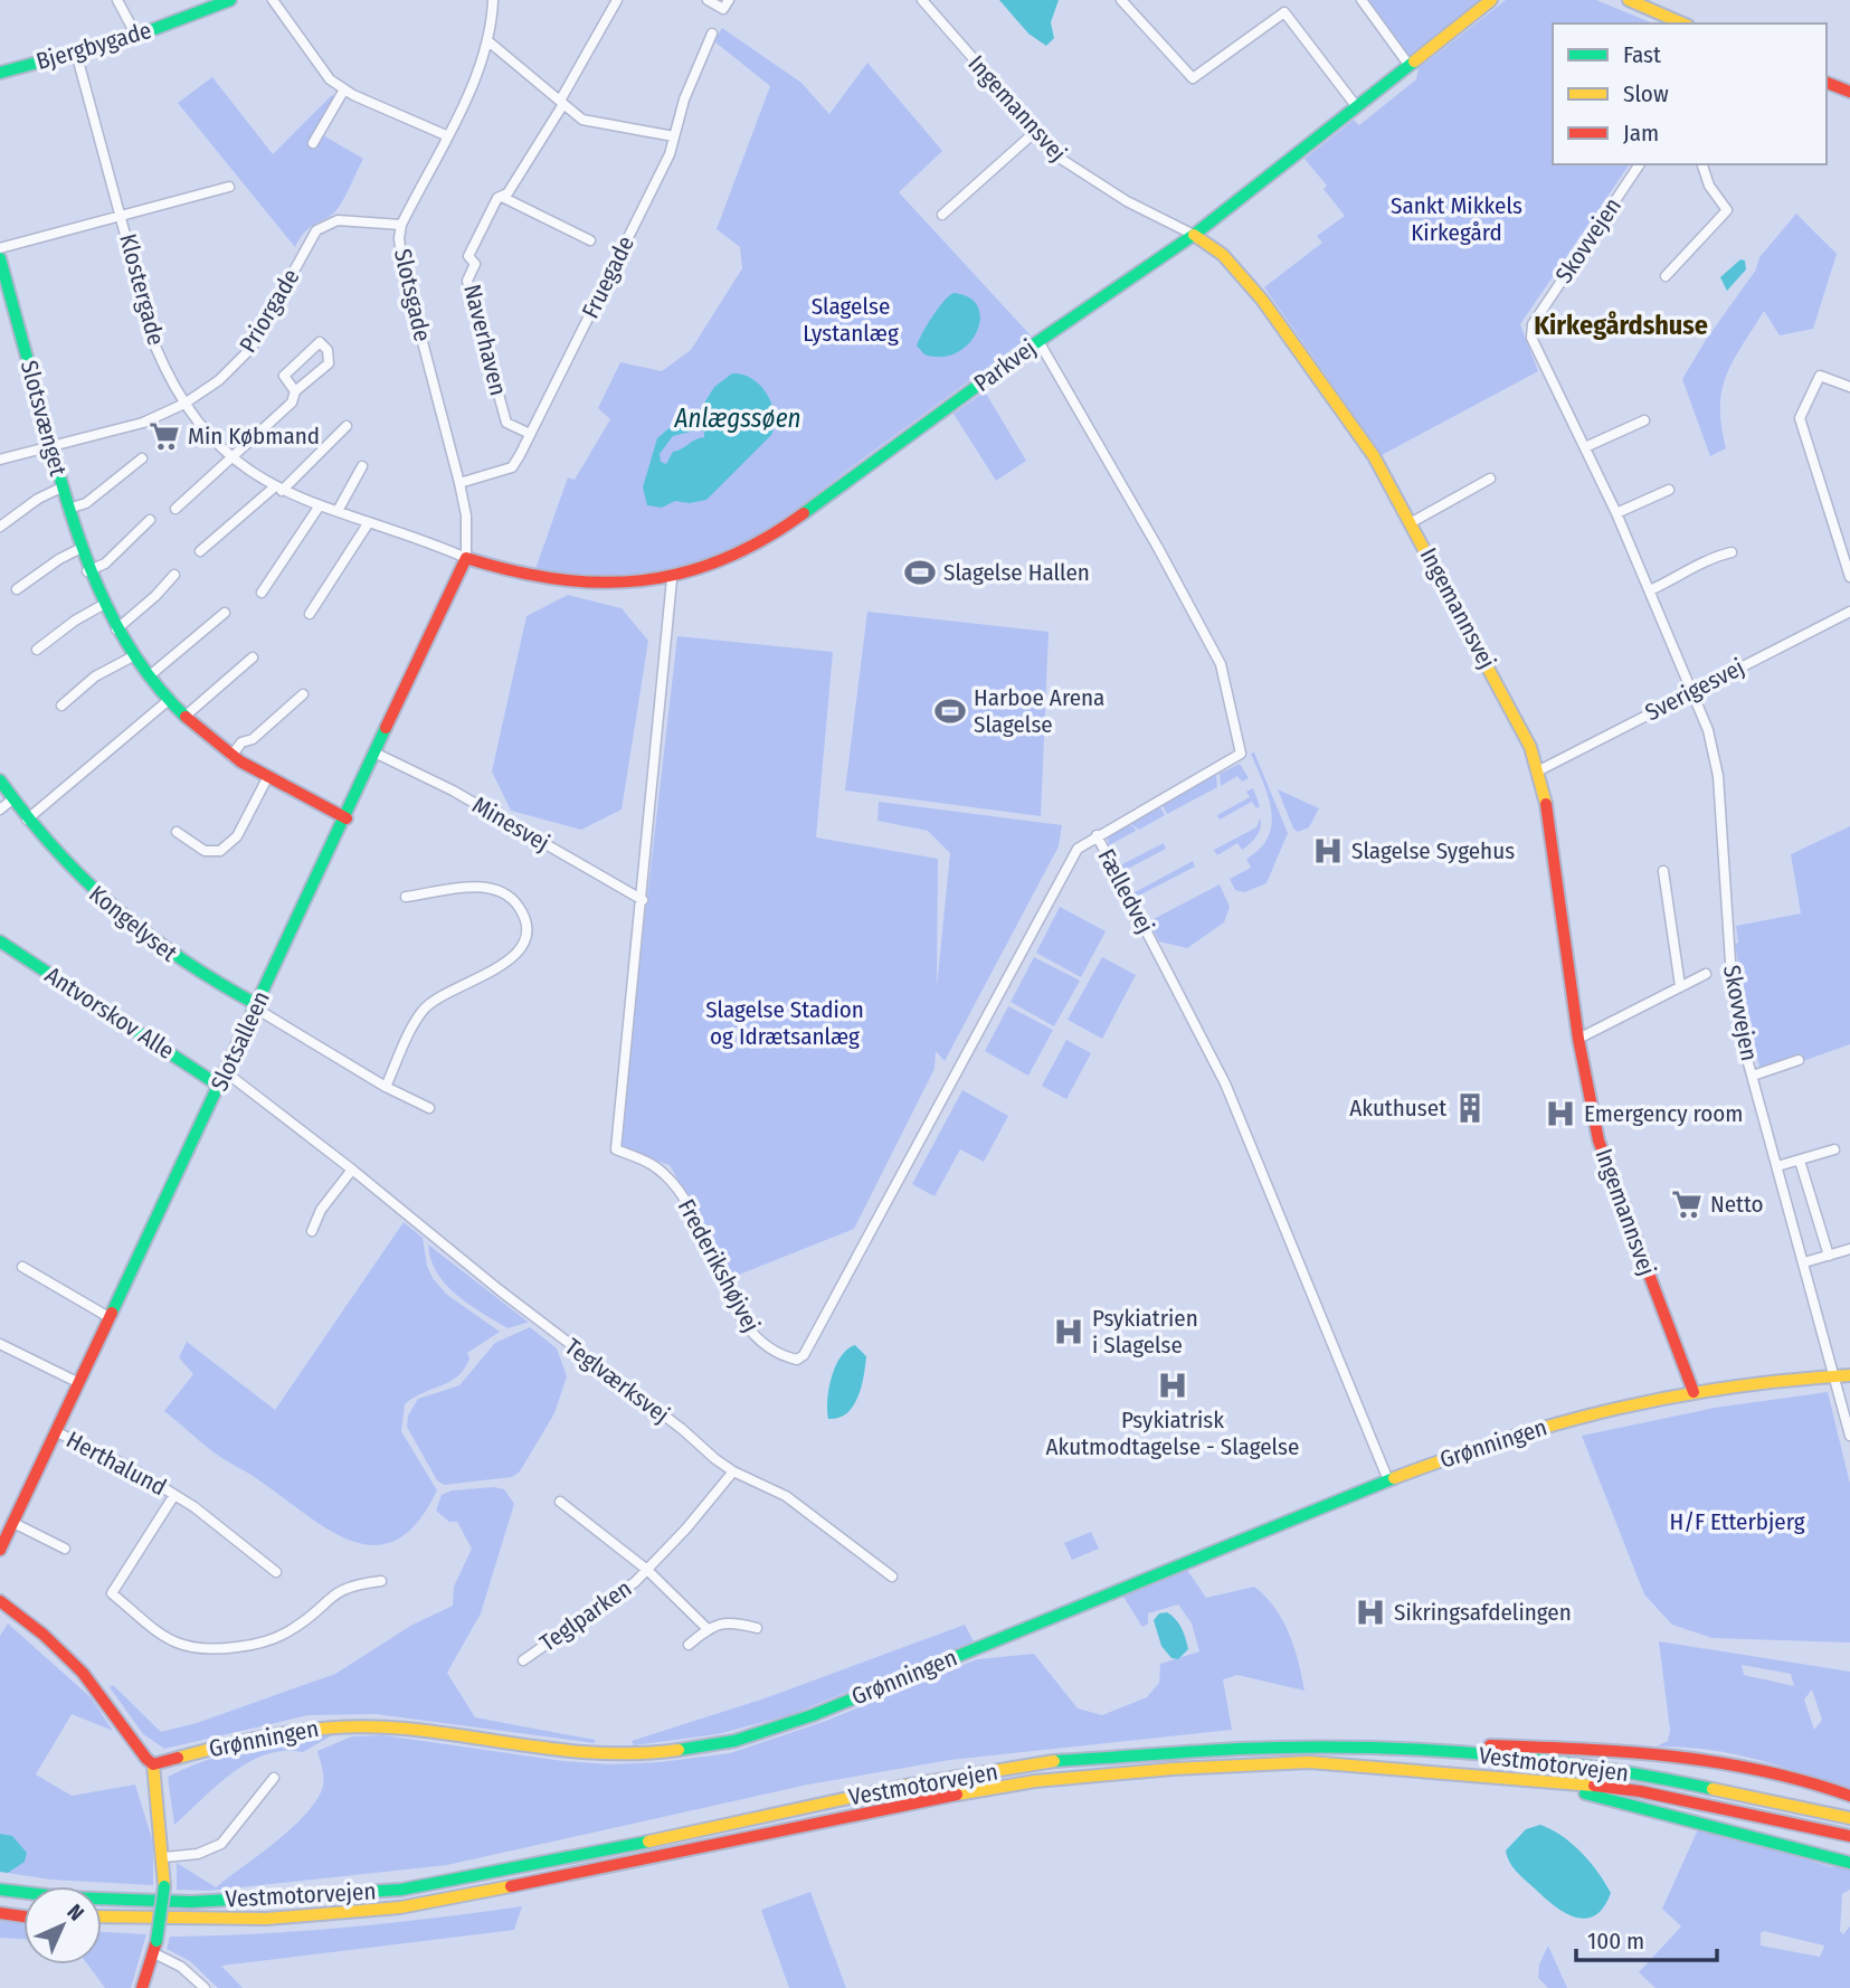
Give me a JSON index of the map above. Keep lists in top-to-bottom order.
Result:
{
  "streets": {
    "main road": [
      "Bjergbygade",
      "Ingemannsvej",
      "Parkvej",
      "Slotsvænget",
      "Kongelyset",
      "Antvorskov Alle",
      "Slotsalleen",
      "Grønningen",
      "Vestmotorvejen"
    ],
    "street": [
      "Skovvejen",
      "Fruegade",
      "Klostergade",
      "Slotsgade",
      "Priorgade",
      "Naverhaven",
      "Sverigesvej",
      "Minesvej",
      "Fælledvej",
      "Frederikshøjvej",
      "Teglværksvej",
      "Herthalund",
      "Teglparken"
    ]
  },
  "crossings": [
    ["Bjergbygade", "Klostergade"],
    ["Ingemannsvej", "Parkvej"],
    ["Ingemannsvej", "Sverigesvej"],
    ["Ingemannsvej", "Grønningen"],
    ["Skovvejen", "Sverigesvej"],
    ["Skovvejen", "Grønningen"],
    ["Fruegade", "Slotsgade"],
    ["Fruegade", "Naverhaven"],
    ["Klostergade", "Slotsgade"],
    ["Klostergade", "Priorgade"],
    ["Klostergade", "Parkvej"],
    ["Klostergade", "Slotsalleen"],
    ["Slotsgade", "Priorgade"],
    ["Slotsgade", "Parkvej"],
    ["Slotsgade", "Slotsalleen"],
    ["Priorgade", "Slotsvænget"],
    ["Parkvej", "Fælledvej"],
    ["Parkvej", "Slotsalleen"],
    ["Parkvej", "Frederikshøjvej"],
    ["Slotsvænget", "Slotsalleen"],
    ["Minesvej", "Slotsalleen"],
    ["Minesvej", "Frederikshøjvej"],
    ["Fælledvej", "Frederikshøjvej"],
    ["Fælledvej", "Grønningen"],
    ["Kongelyset", "Slotsalleen"],
    ["Antvorskov Alle", "Slotsalleen"],
    ["Slotsalleen", "Teglværksvej"],
    ["Slotsalleen", "Herthalund"],
    ["Teglværksvej", "Teglparken"]
  ],
  "districts": ["Kirkegårdshuse"],
  "water": ["Anlægssøen"],
  "parks": [
    "Sankt Mikkels Kirkegård",
    "Slagelse Lystanlæg",
    "Slagelse Stadion og Idrætsanlæg",
    "H/F Etterbjerg"
  ],
  "places": {
    "supermarket": ["Min Købmand", "Netto"],
    "sports": ["Slagelse Hallen", "Harboe Arena Slagelse"],
    "hospital": [
      "Slagelse Sygehus",
      "Emergency room",
      "Psykiatrien i Slagelse",
      "Psykiatrisk Akutmodtagelse - Slagelse",
      "Sikringsafdelingen"
    ],
    "building": ["Akuthuset"]
  },
  "legend": ["Fast", "Slow", "Jam"],
  "scale_bar": "100 m",
  "north": "top right"
}
